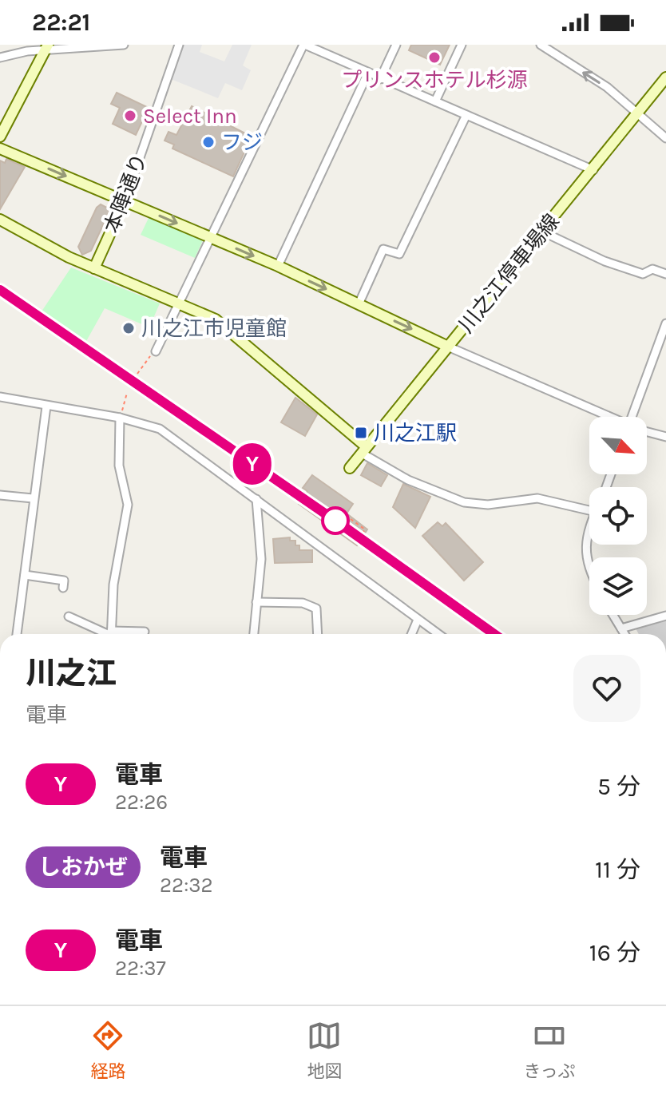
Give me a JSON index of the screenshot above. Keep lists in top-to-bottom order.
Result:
{
  "streets": {
    "street": ["本陣通り", "川之江停車場線"]
  },
  "places": {
    "other": [
      "プリンスホテル杉源",
      "Select Inn",
      "フジ",
      "川之江市児童館"
    ],
    "transit": ["川之江駅"]
  },
  "north": "bottom right",
  "page": {
    "status": "22:21",
    "on_map": "Y",
    "heading": ["川之江", "電車"],
    "list": [
      {
        "mark": "Y",
        "name": "電車",
        "note": "22:26",
        "value": "5 分"
      },
      {
        "mark": "しおかぜ",
        "name": "電車",
        "note": "22:32",
        "value": "11 分"
      },
      {
        "mark": "Y",
        "name": "電車",
        "note": "22:37",
        "value": "16 分"
      }
    ],
    "tabs": ["経路", "地図", "きっぷ"]
  }
}
